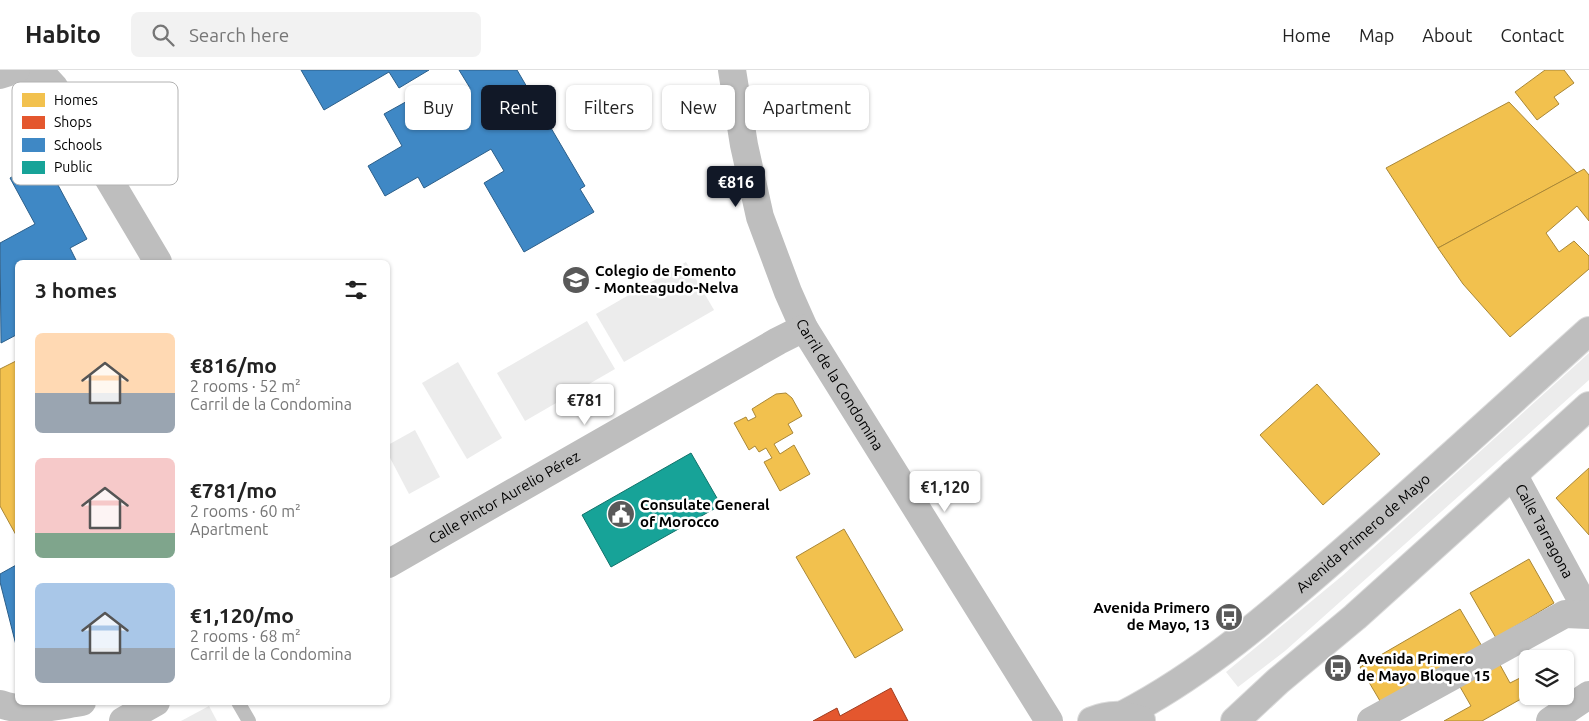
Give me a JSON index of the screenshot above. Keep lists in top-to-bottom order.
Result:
{
  "streets": {
    "street": [
      "Carril de la Condomina",
      "Calle Pintor Aurelio Pérez",
      "Calle Tarragona",
      "Avenida Primero de Mayo"
    ]
  },
  "crossings": [
    ["Carril de la Condomina", "Calle Pintor Aurelio Pérez"]
  ],
  "places": {
    "school or university": ["Colegio de Fomento - Monteagudo-Nelva"],
    "public building": ["Consulate General of Morocco"],
    "bus stop": ["Avenida Primero de Mayo, 13", "Avenida Primero de Mayo Bloque 15"]
  },
  "legend": [
    "Homes",
    "Shops",
    "Schools",
    "Public"
  ],
  "page": {
    "header": "Habito",
    "search": "Search here",
    "nav": [
      "Home",
      "Map",
      "About",
      "Contact"
    ],
    "chip": [
      "Buy",
      "Rent",
      "Filters",
      "New",
      "Apartment"
    ],
    "price": ["€816", "€781", "€1,120"],
    "heading": "3 homes",
    "list": [
      {
        "name": "€816/mo",
        "note": "2 rooms · 52 m² · Carril de la Condomina"
      },
      {
        "name": "€781/mo",
        "note": "2 rooms · 60 m² · Apartment"
      },
      {
        "name": "€1,120/mo",
        "note": "2 rooms · 68 m² · Carril de la Condomina"
      }
    ]
  }
}
